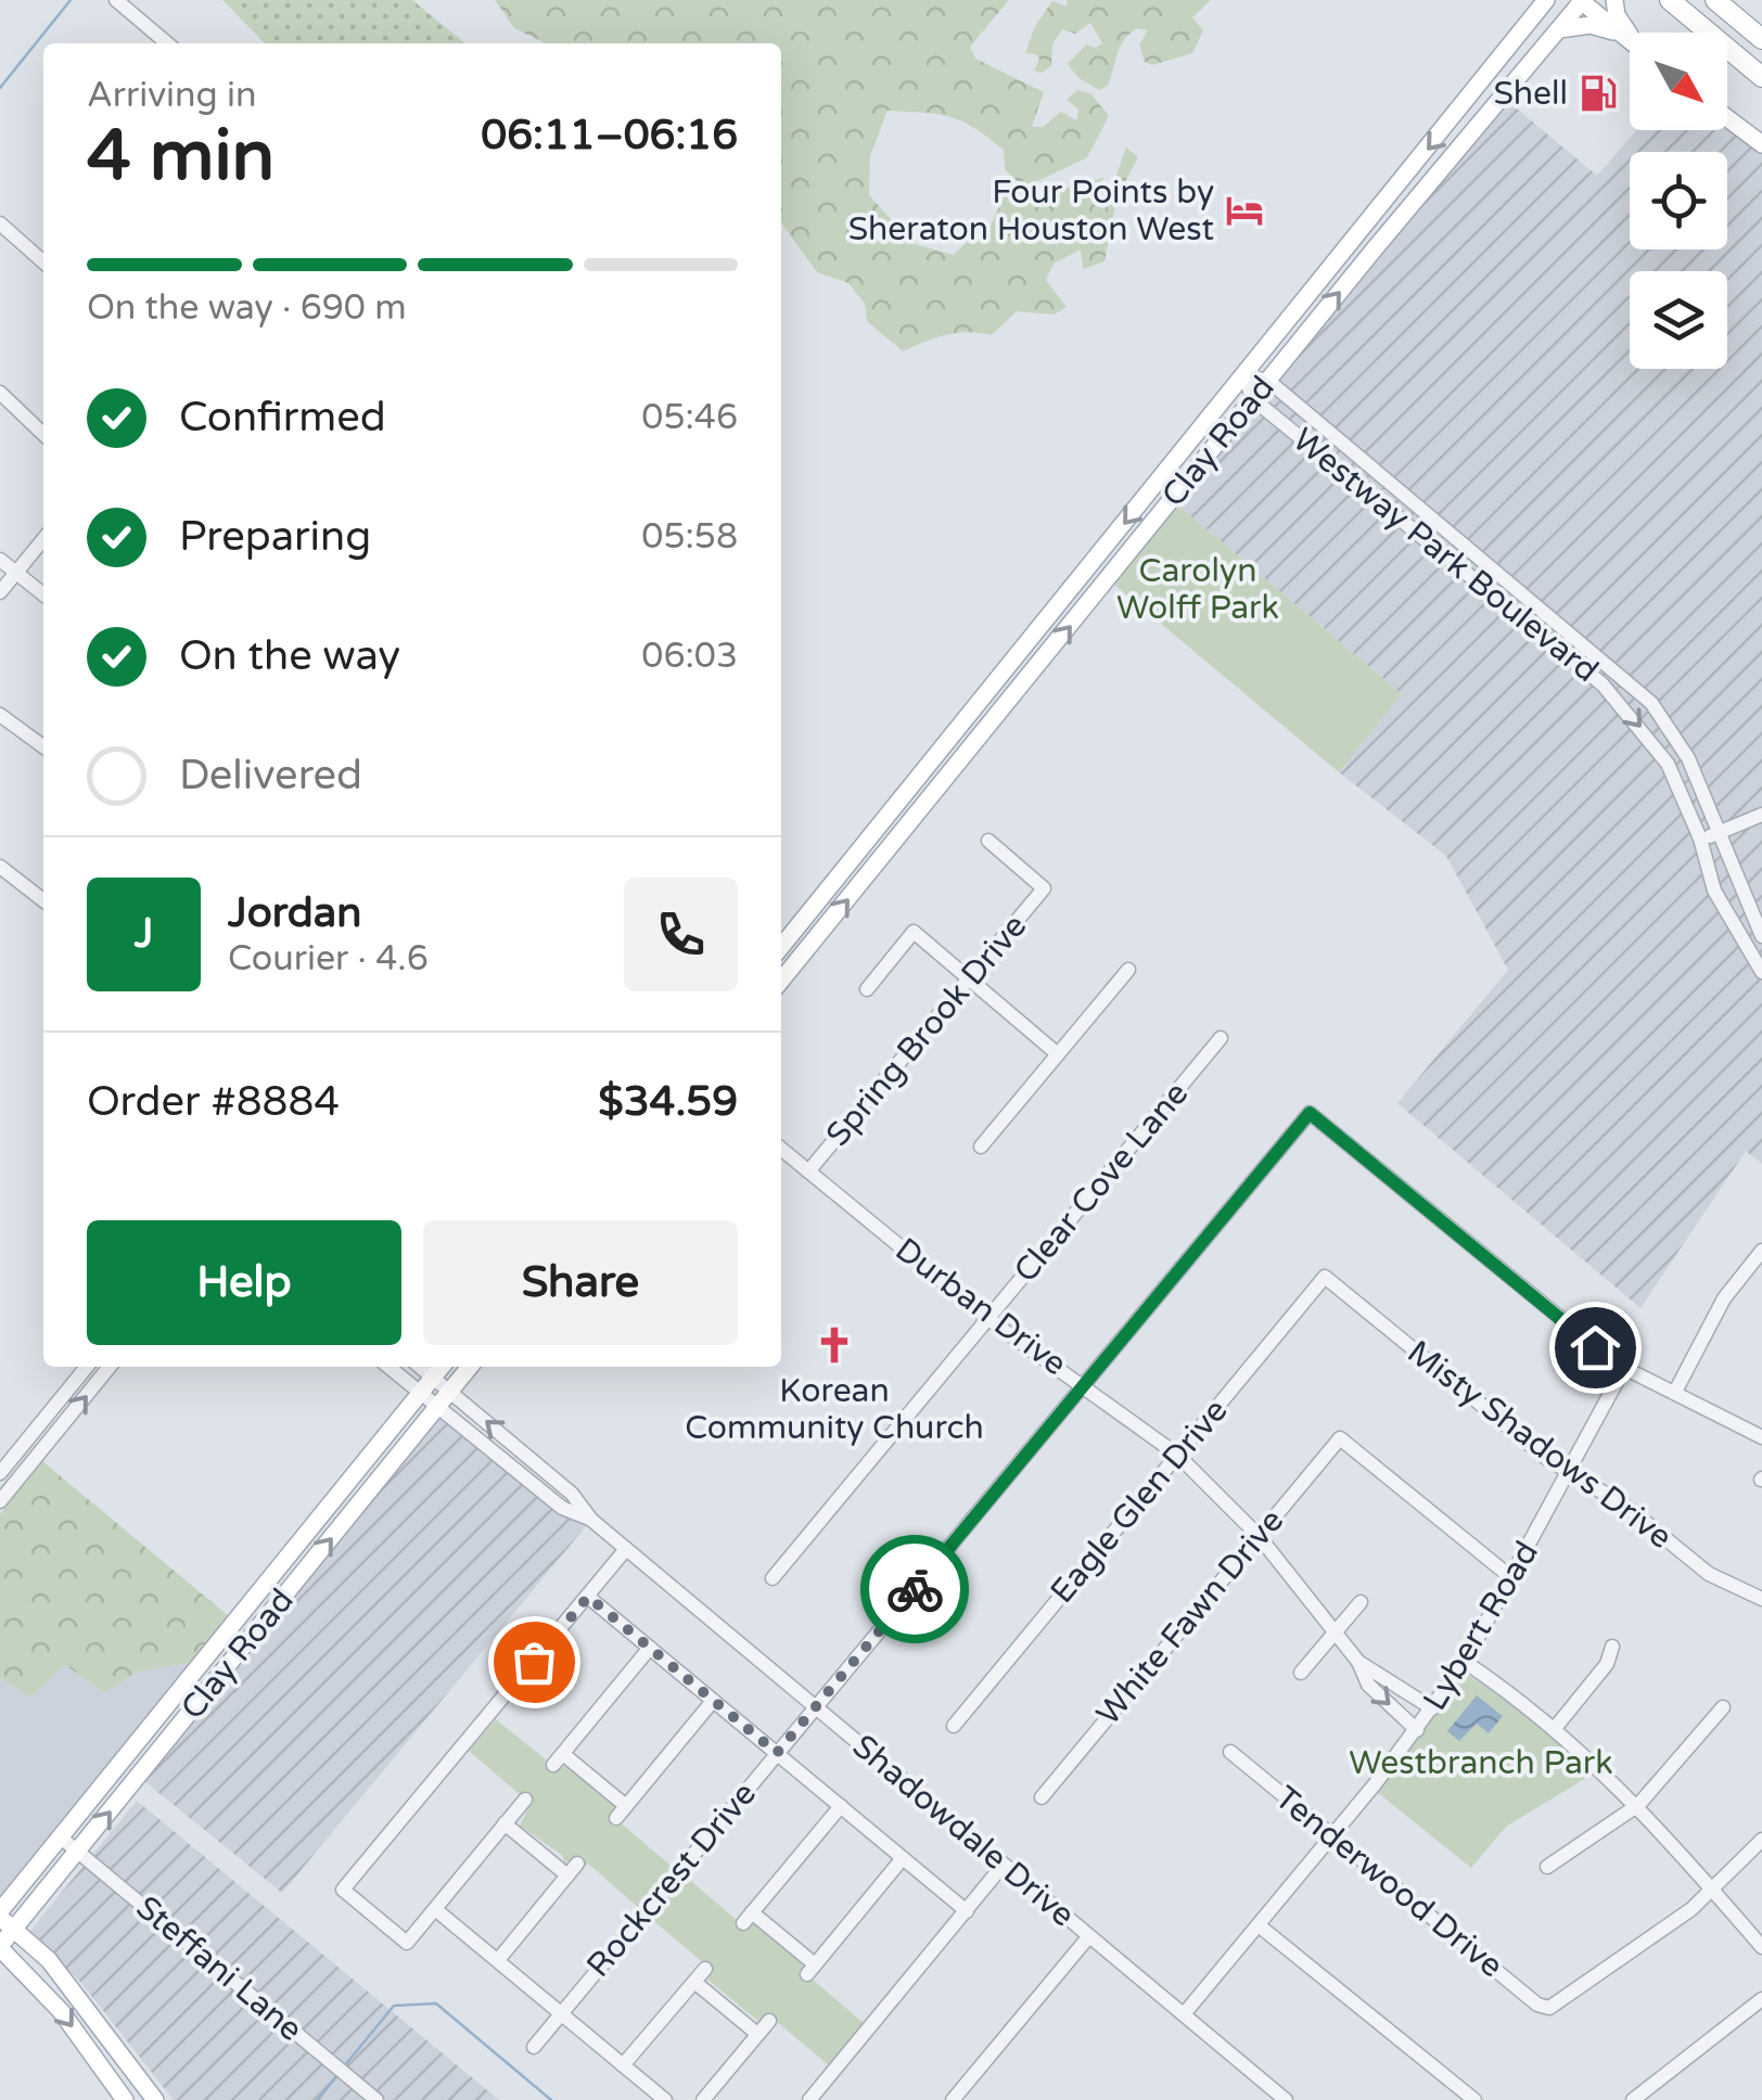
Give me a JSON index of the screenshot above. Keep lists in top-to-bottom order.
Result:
{
  "streets": {
    "main road": ["Clay Road"],
    "street": [
      "Westway Park Boulevard",
      "Spring Brook Drive",
      "Clear Cove Lane",
      "Durban Drive",
      "Misty Shadows Drive",
      "Eagle Glen Drive",
      "White Fawn Drive",
      "Lybert Road",
      "Shadowdale Drive",
      "Rockcrest Drive",
      "Tenderwood Drive",
      "Steffani Lane"
    ]
  },
  "crossings": [
    ["Clay Road", "Westway Park Boulevard"],
    ["Clay Road", "Shadowdale Drive"],
    ["Clay Road", "Steffani Lane"],
    ["Spring Brook Drive", "Durban Drive"],
    ["Clear Cove Lane", "Durban Drive"],
    ["Durban Drive", "Eagle Glen Drive"],
    ["Durban Drive", "White Fawn Drive"],
    ["Durban Drive", "Lybert Road"],
    ["Durban Drive", "Rockcrest Drive"],
    ["Misty Shadows Drive", "Eagle Glen Drive"],
    ["Misty Shadows Drive", "Lybert Road"],
    ["White Fawn Drive", "Lybert Road"],
    ["Lybert Road", "Shadowdale Drive"],
    ["Lybert Road", "Rockcrest Drive"],
    ["Lybert Road", "Tenderwood Drive"],
    ["Shadowdale Drive", "Rockcrest Drive"]
  ],
  "parks": ["Carolyn Wolff Park", "Westbranch Park"],
  "places": {
    "fuel station": ["Shell"],
    "hotel": ["Four Points by Sheraton Houston West"],
    "church": ["Korean Community Church"]
  },
  "north": "bottom right",
  "page": {
    "heading": ["4 min", "Arriving in", "06:11–06:16"],
    "panel": [
      "Jordan",
      "Courier · 4.6",
      "Order #8884",
      "$34.59"
    ],
    "bar": "On the way · 690 m",
    "list": [
      ["Confirmed", "05:46"],
      ["Preparing", "05:58"],
      ["On the way", "06:03"],
      "Delivered"
    ],
    "round": "J",
    "buttons": ["Help", "Share"]
  }
}
